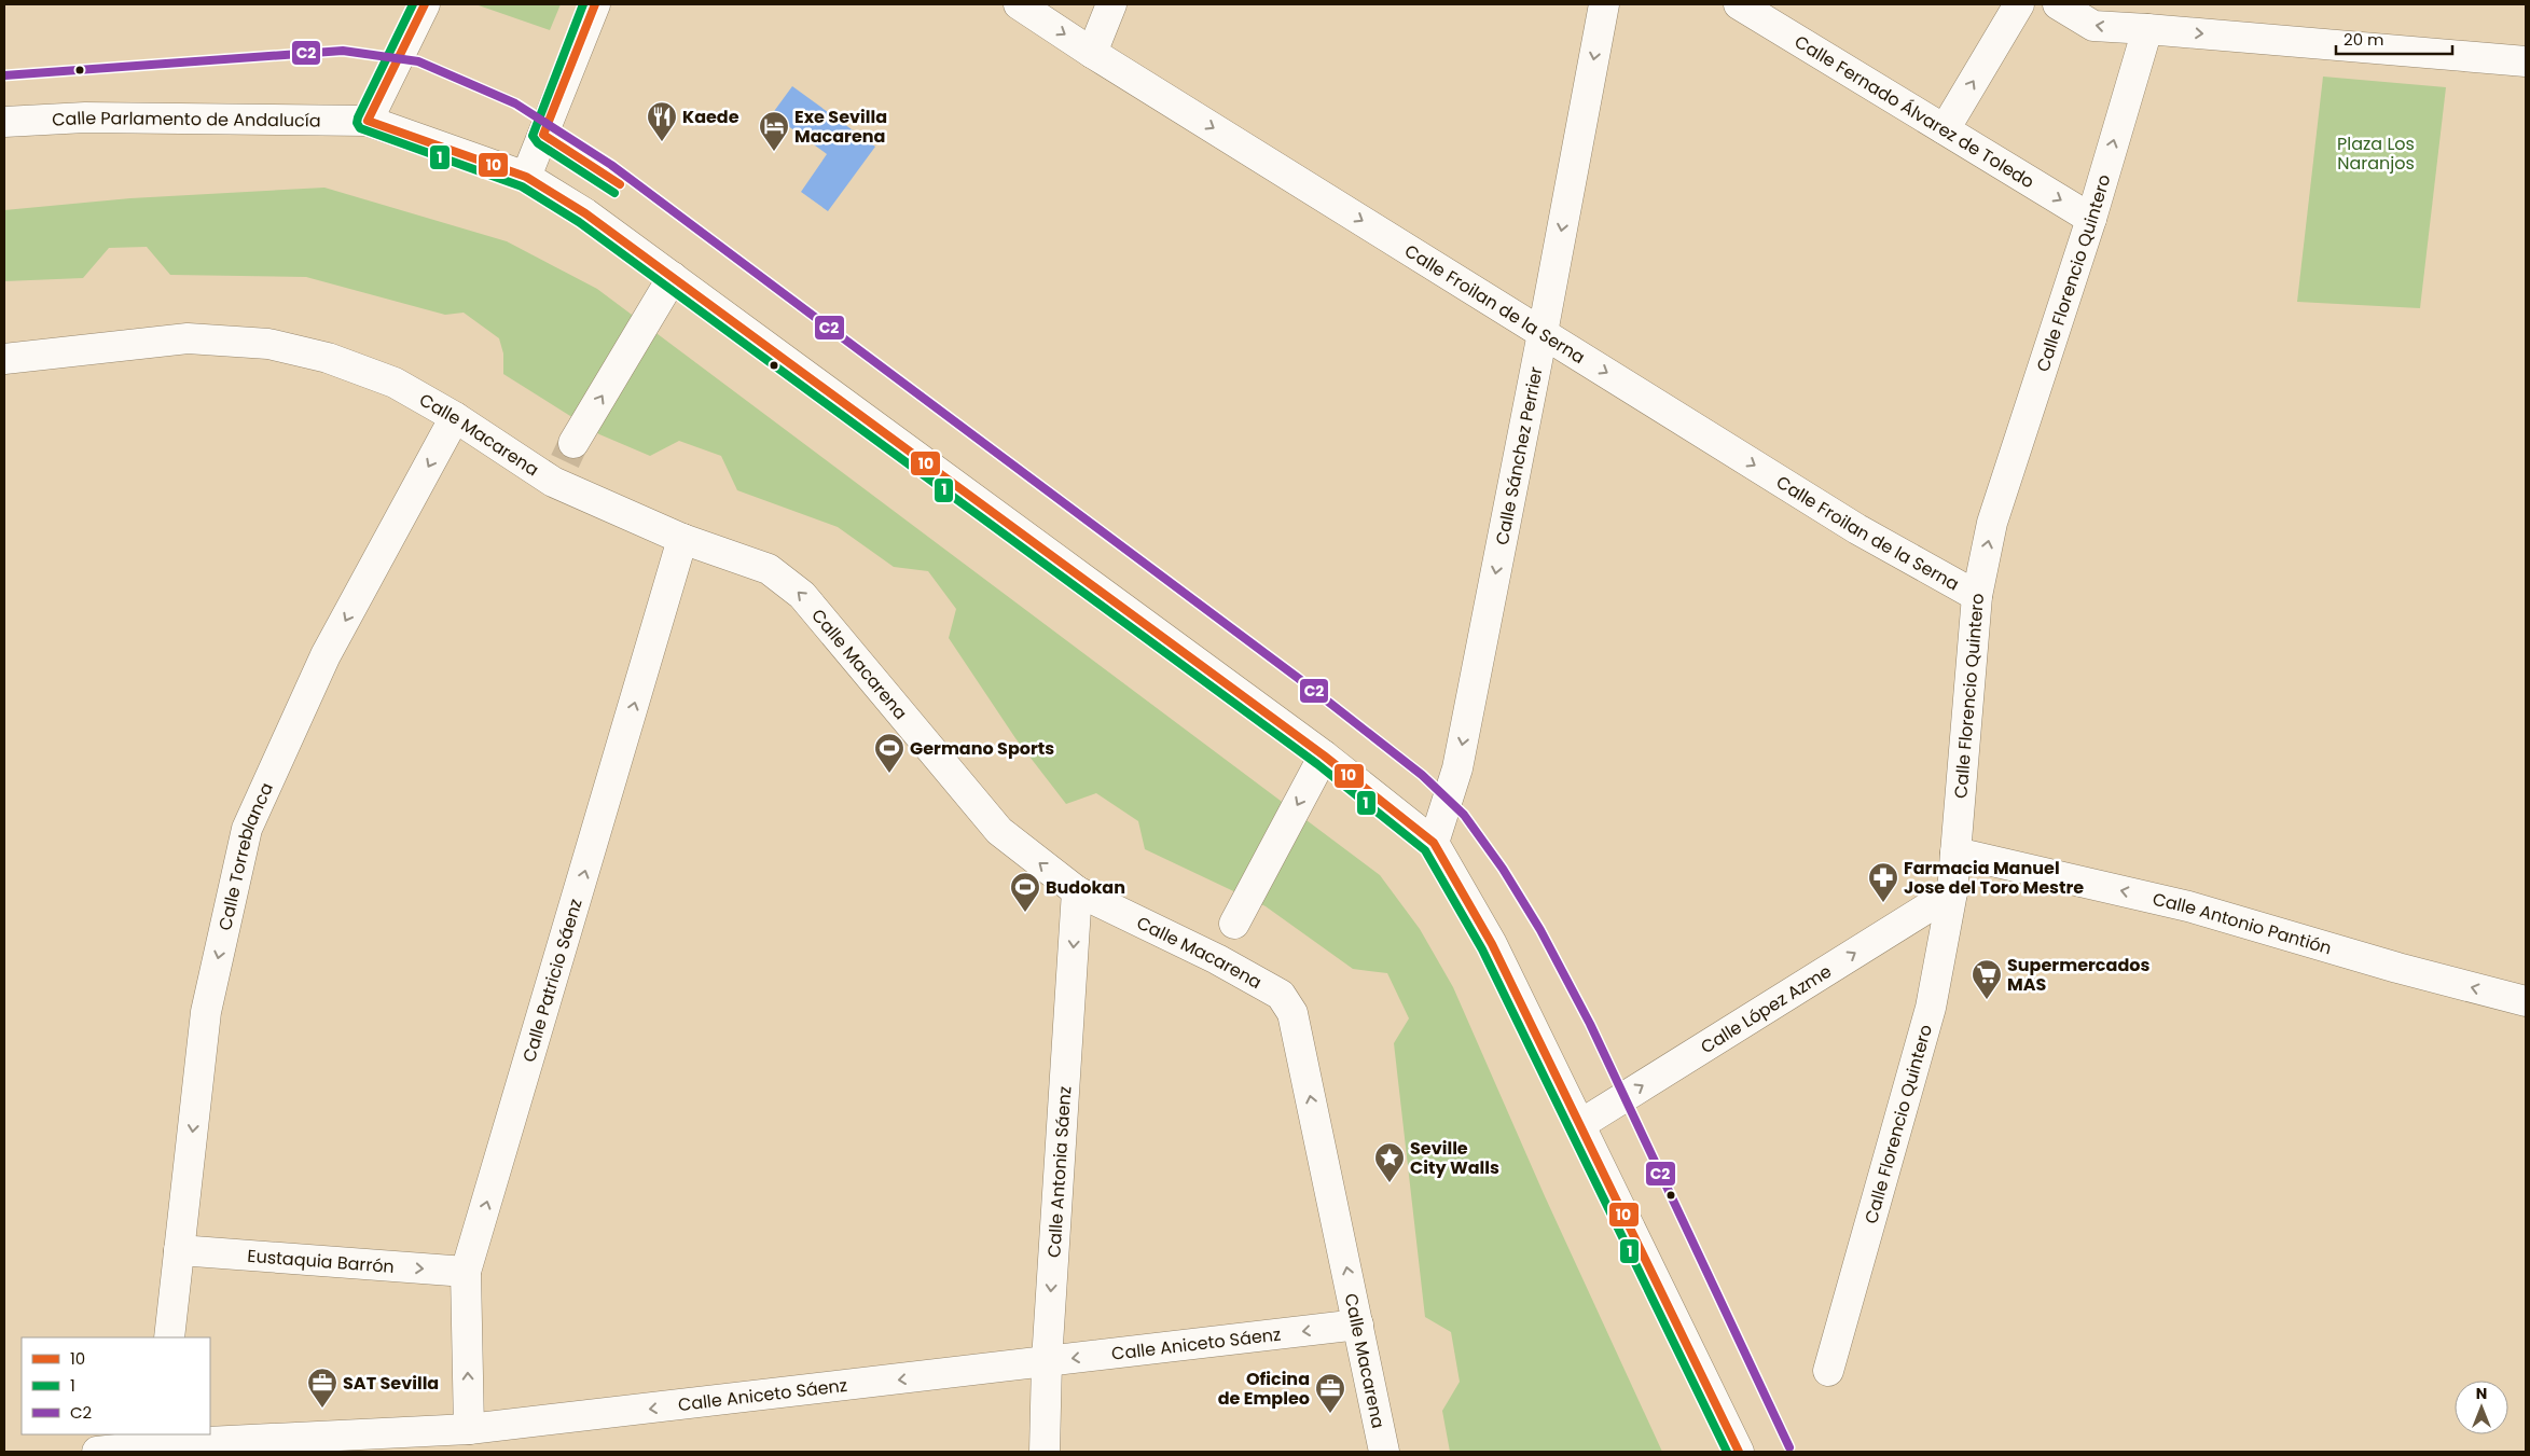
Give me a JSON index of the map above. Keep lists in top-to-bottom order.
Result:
{
  "streets": {
    "street": [
      "Calle Fernado Álvarez de Toledo",
      "Calle Parlamento de Andalucía",
      "Calle Florencio Quintero",
      "Calle Froilan de la Serna",
      "Calle Macarena",
      "Calle Sánchez Perrier",
      "Calle Torreblanca",
      "Calle Antonio Pantión",
      "Calle Patricio Sáenz",
      "Calle López Azme",
      "Calle Antonia Sáenz",
      "Eustaquia Barrón",
      "Calle Aniceto Sáenz"
    ]
  },
  "crossings": [
    ["Calle Fernado Álvarez de Toledo", "Calle Florencio Quintero"],
    ["Calle Parlamento de Andalucía", "Calle Sánchez Perrier"],
    ["Calle Florencio Quintero", "Calle Froilan de la Serna"],
    ["Calle Florencio Quintero", "Calle Antonio Pantión"],
    ["Calle Florencio Quintero", "Calle López Azme"],
    ["Calle Froilan de la Serna", "Calle Sánchez Perrier"],
    ["Calle Macarena", "Calle Torreblanca"],
    ["Calle Macarena", "Calle Patricio Sáenz"],
    ["Calle Macarena", "Calle Antonia Sáenz"],
    ["Calle Macarena", "Calle Aniceto Sáenz"],
    ["Calle Torreblanca", "Eustaquia Barrón"],
    ["Calle Patricio Sáenz", "Eustaquia Barrón"],
    ["Calle Patricio Sáenz", "Calle Aniceto Sáenz"],
    ["Calle Antonia Sáenz", "Calle Aniceto Sáenz"]
  ],
  "one_way": [
    "Calle Florencio Quintero",
    "Calle Froilan de la Serna",
    "Calle Sánchez Perrier",
    "Calle Torreblanca",
    "Calle Antonio Pantión",
    "Calle Patricio Sáenz",
    "Calle López Azme",
    "Calle Antonia Sáenz",
    "Eustaquia Barrón",
    "Calle Aniceto Sáenz"
  ],
  "parks": ["Plaza Los Naranjos"],
  "places": {
    "restaurant": ["Kaede"],
    "hotel": ["Exe Sevilla Macarena"],
    "sports": ["Germano Sports", "Budokan"],
    "pharmacy": ["Farmacia Manuel Jose del Toro Mestre"],
    "supermarket": ["Supermercados MAS"],
    "place": ["Seville City Walls"],
    "office": ["SAT Sevilla", "Oficina de Empleo"]
  },
  "lines": ["transit line 10", "transit line 1", "transit line C2"],
  "legend": ["10", "1", "C2"],
  "scale_bar": "20 m",
  "north": "top"
}
